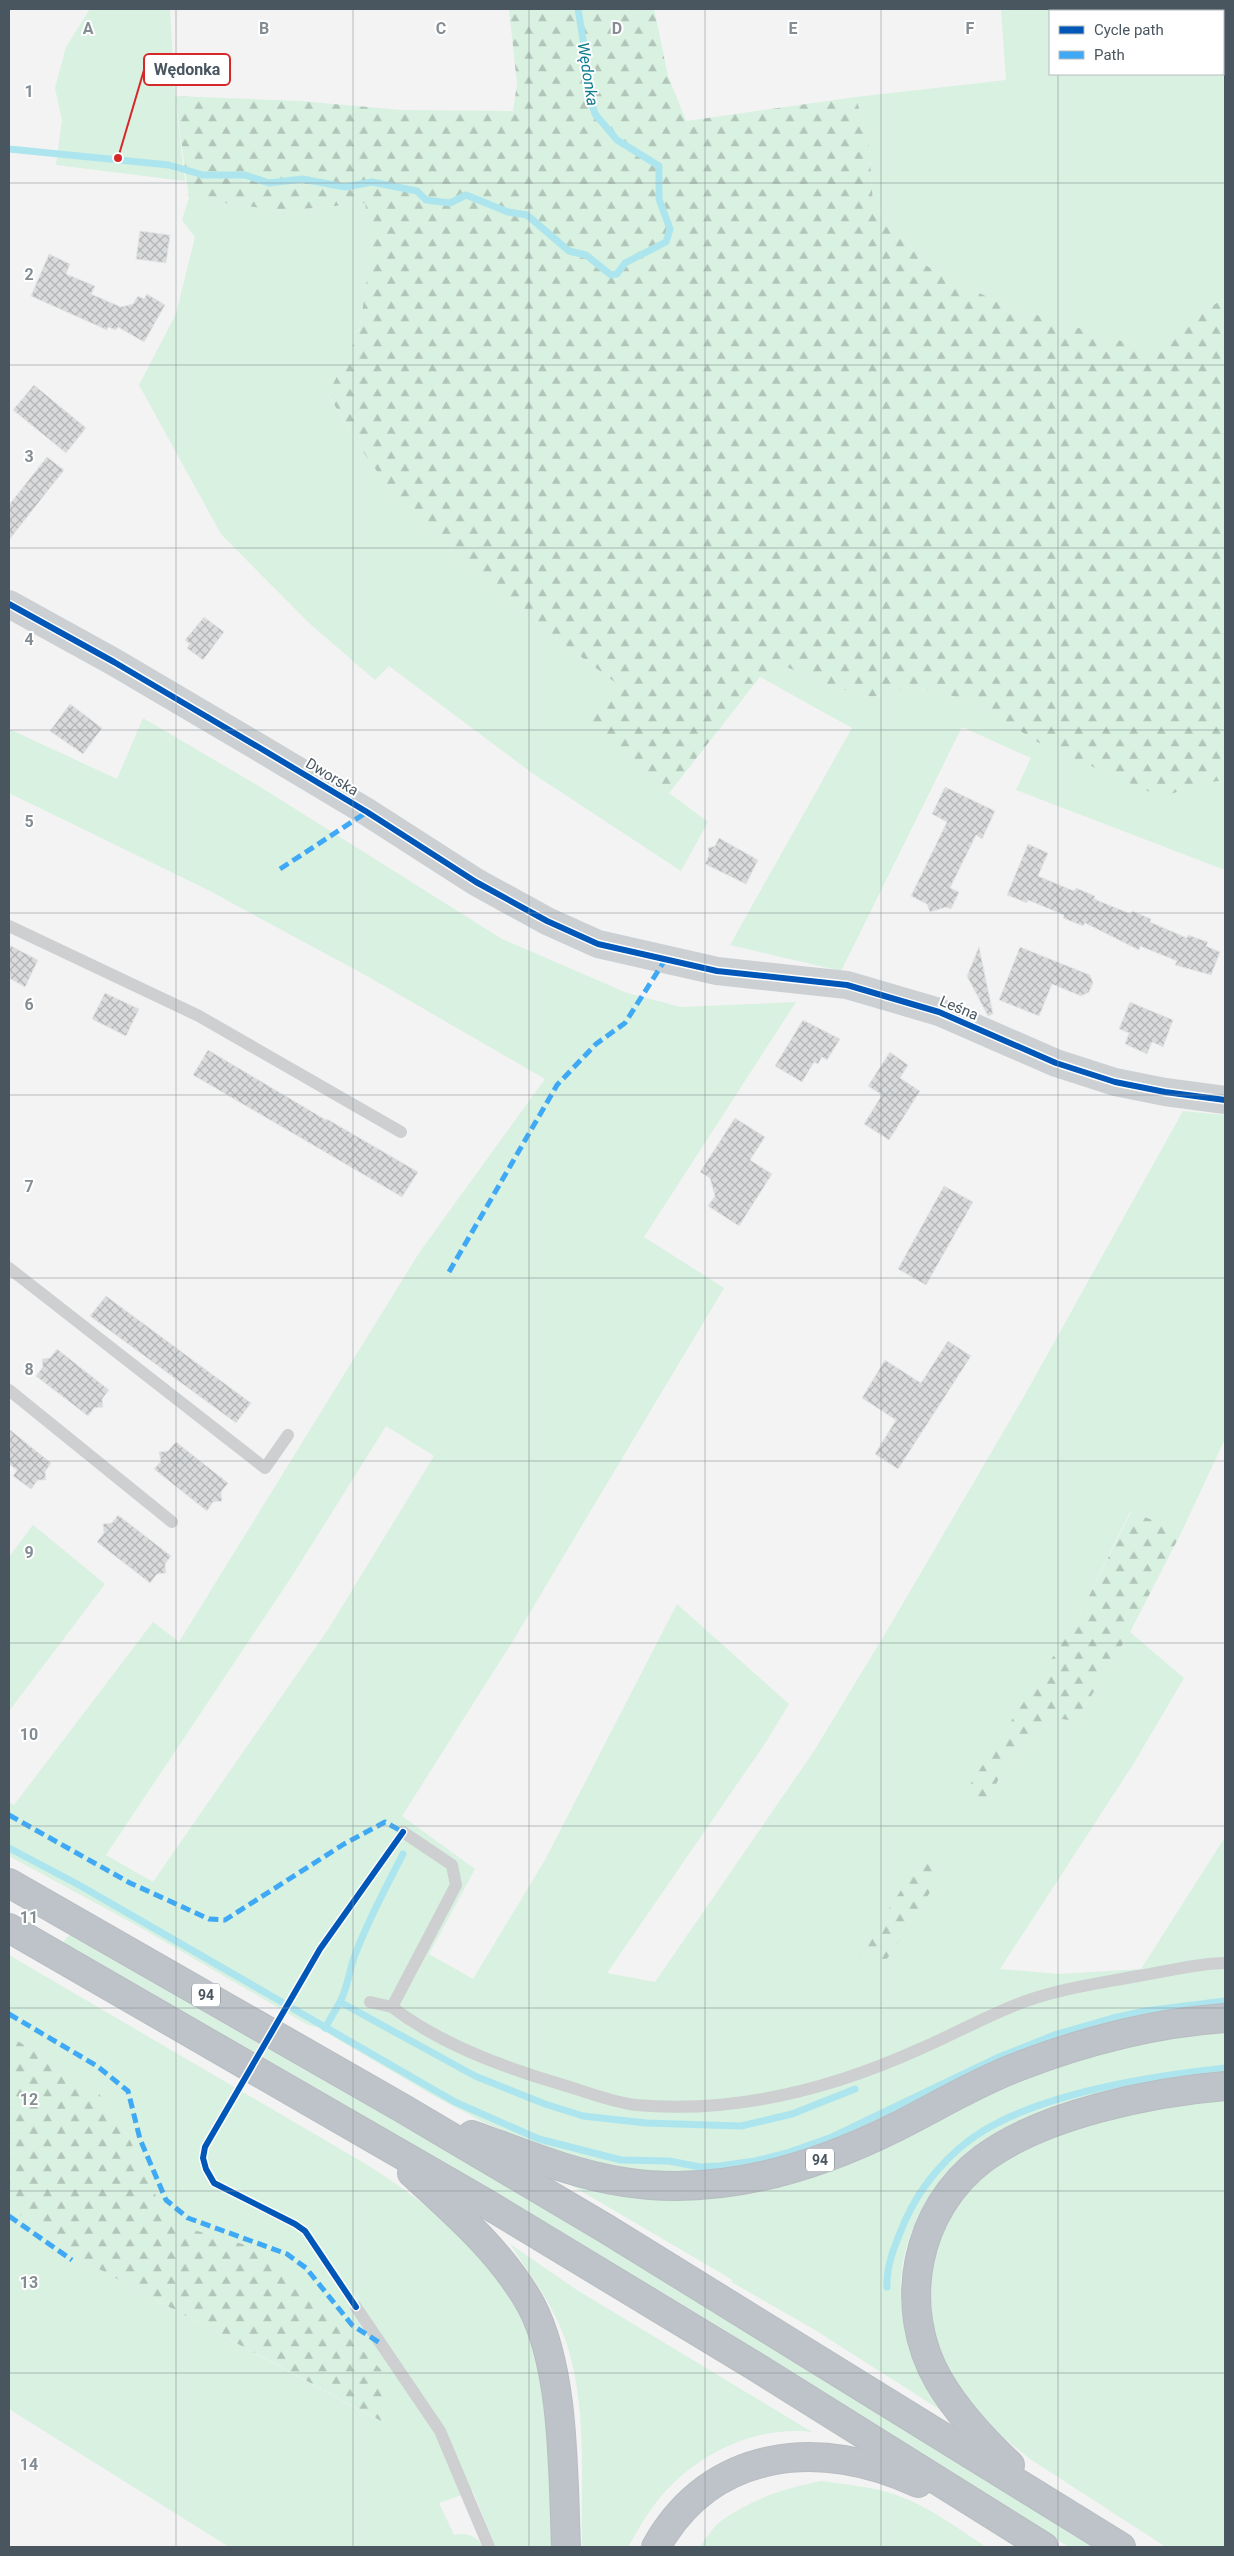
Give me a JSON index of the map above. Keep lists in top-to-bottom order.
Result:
{
  "streets": {
    "highway": ["94"],
    "street": ["Dworska", "Leśna"]
  },
  "crossings": [
    ["Dworska", "Leśna"]
  ],
  "water": ["Wędonka"],
  "places": ["Wędonka"],
  "legend": ["Cycle path", "Path"],
  "grid": {
    "columns": [
      "A",
      "B",
      "C",
      "D",
      "E",
      "F"
    ],
    "rows": [
      "1",
      "2",
      "3",
      "4",
      "5",
      "6",
      "7",
      "8",
      "9",
      "10",
      "11",
      "12",
      "13",
      "14"
    ]
  }
}
